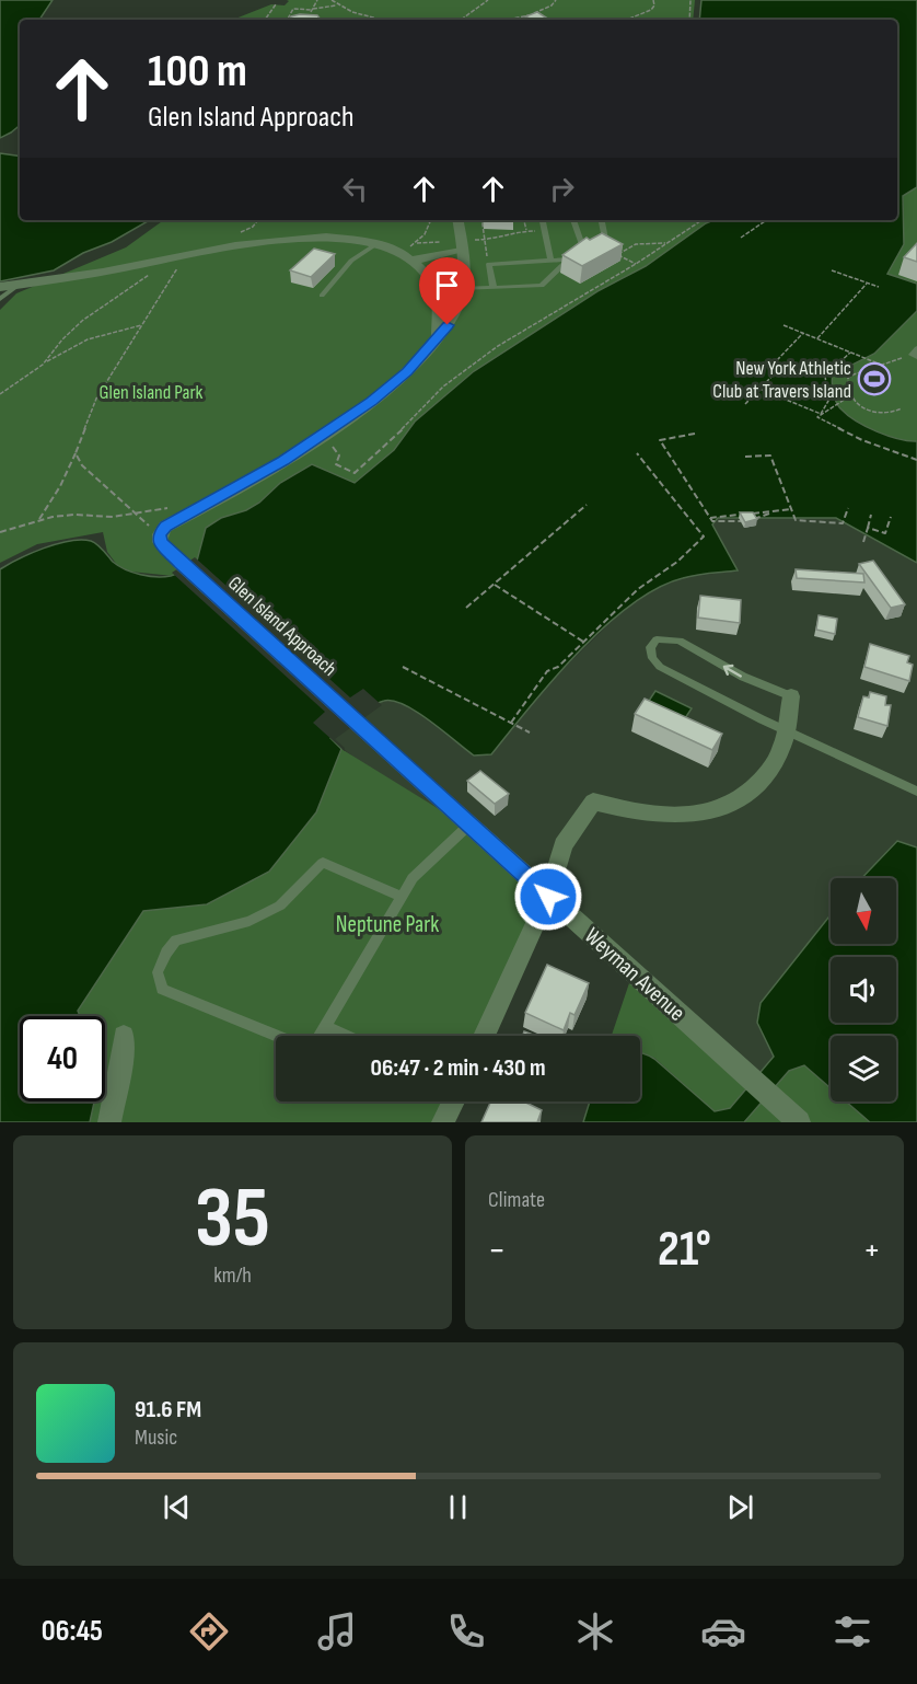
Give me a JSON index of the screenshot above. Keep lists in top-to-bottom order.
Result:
{
  "streets": {
    "street": ["Glen Island Approach", "Weyman Avenue"]
  },
  "crossings": [
    ["Glen Island Approach", "Weyman Avenue"]
  ],
  "parks": ["Glen Island Park", "Neptune Park"],
  "places": {
    "sports": ["New York Athletic Club at Travers Island"]
  },
  "north": "bottom",
  "page": {
    "turn": ["100 m", "Glen Island Approach"],
    "limit": "40",
    "trip": "06:47 · 2 min · 430 m",
    "tile": [
      ["35", "km/h"],
      "Climate"
    ],
    "heat": ["−", "21°", "+"],
    "song": ["91.6 FM", "Music"],
    "tabs": "06:45"
  }
}
